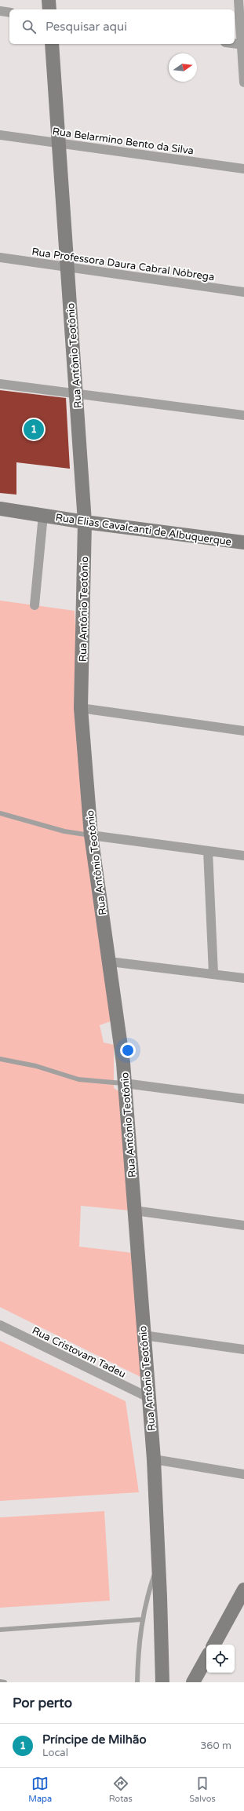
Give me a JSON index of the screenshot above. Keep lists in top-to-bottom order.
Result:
{
  "streets": {
    "street": [
      "Rua Belarmino Bento da Silva",
      "Rua Professora Daura Cabral Nóbrega",
      "Rua Antônio Teotônio",
      "Rua Elias Cavalcanti de Albuquerque",
      "Rua Cristovam Tadeu"
    ]
  },
  "crossings": [
    ["Rua Belarmino Bento da Silva", "Rua Antônio Teotônio"],
    ["Rua Professora Daura Cabral Nóbrega", "Rua Antônio Teotônio"],
    ["Rua Antônio Teotônio", "Rua Elias Cavalcanti de Albuquerque"],
    ["Rua Antônio Teotônio", "Rua Cristovam Tadeu"]
  ],
  "north": "right",
  "page": {
    "search": "Pesquisar aqui",
    "pins": "1",
    "heading": "Por perto",
    "list": [
      {
        "mark": "1",
        "name": "Príncipe de Milhão",
        "note": "Local",
        "value": "360 m"
      }
    ],
    "nav": ["Mapa", "Rotas", "Salvos"]
  }
}
